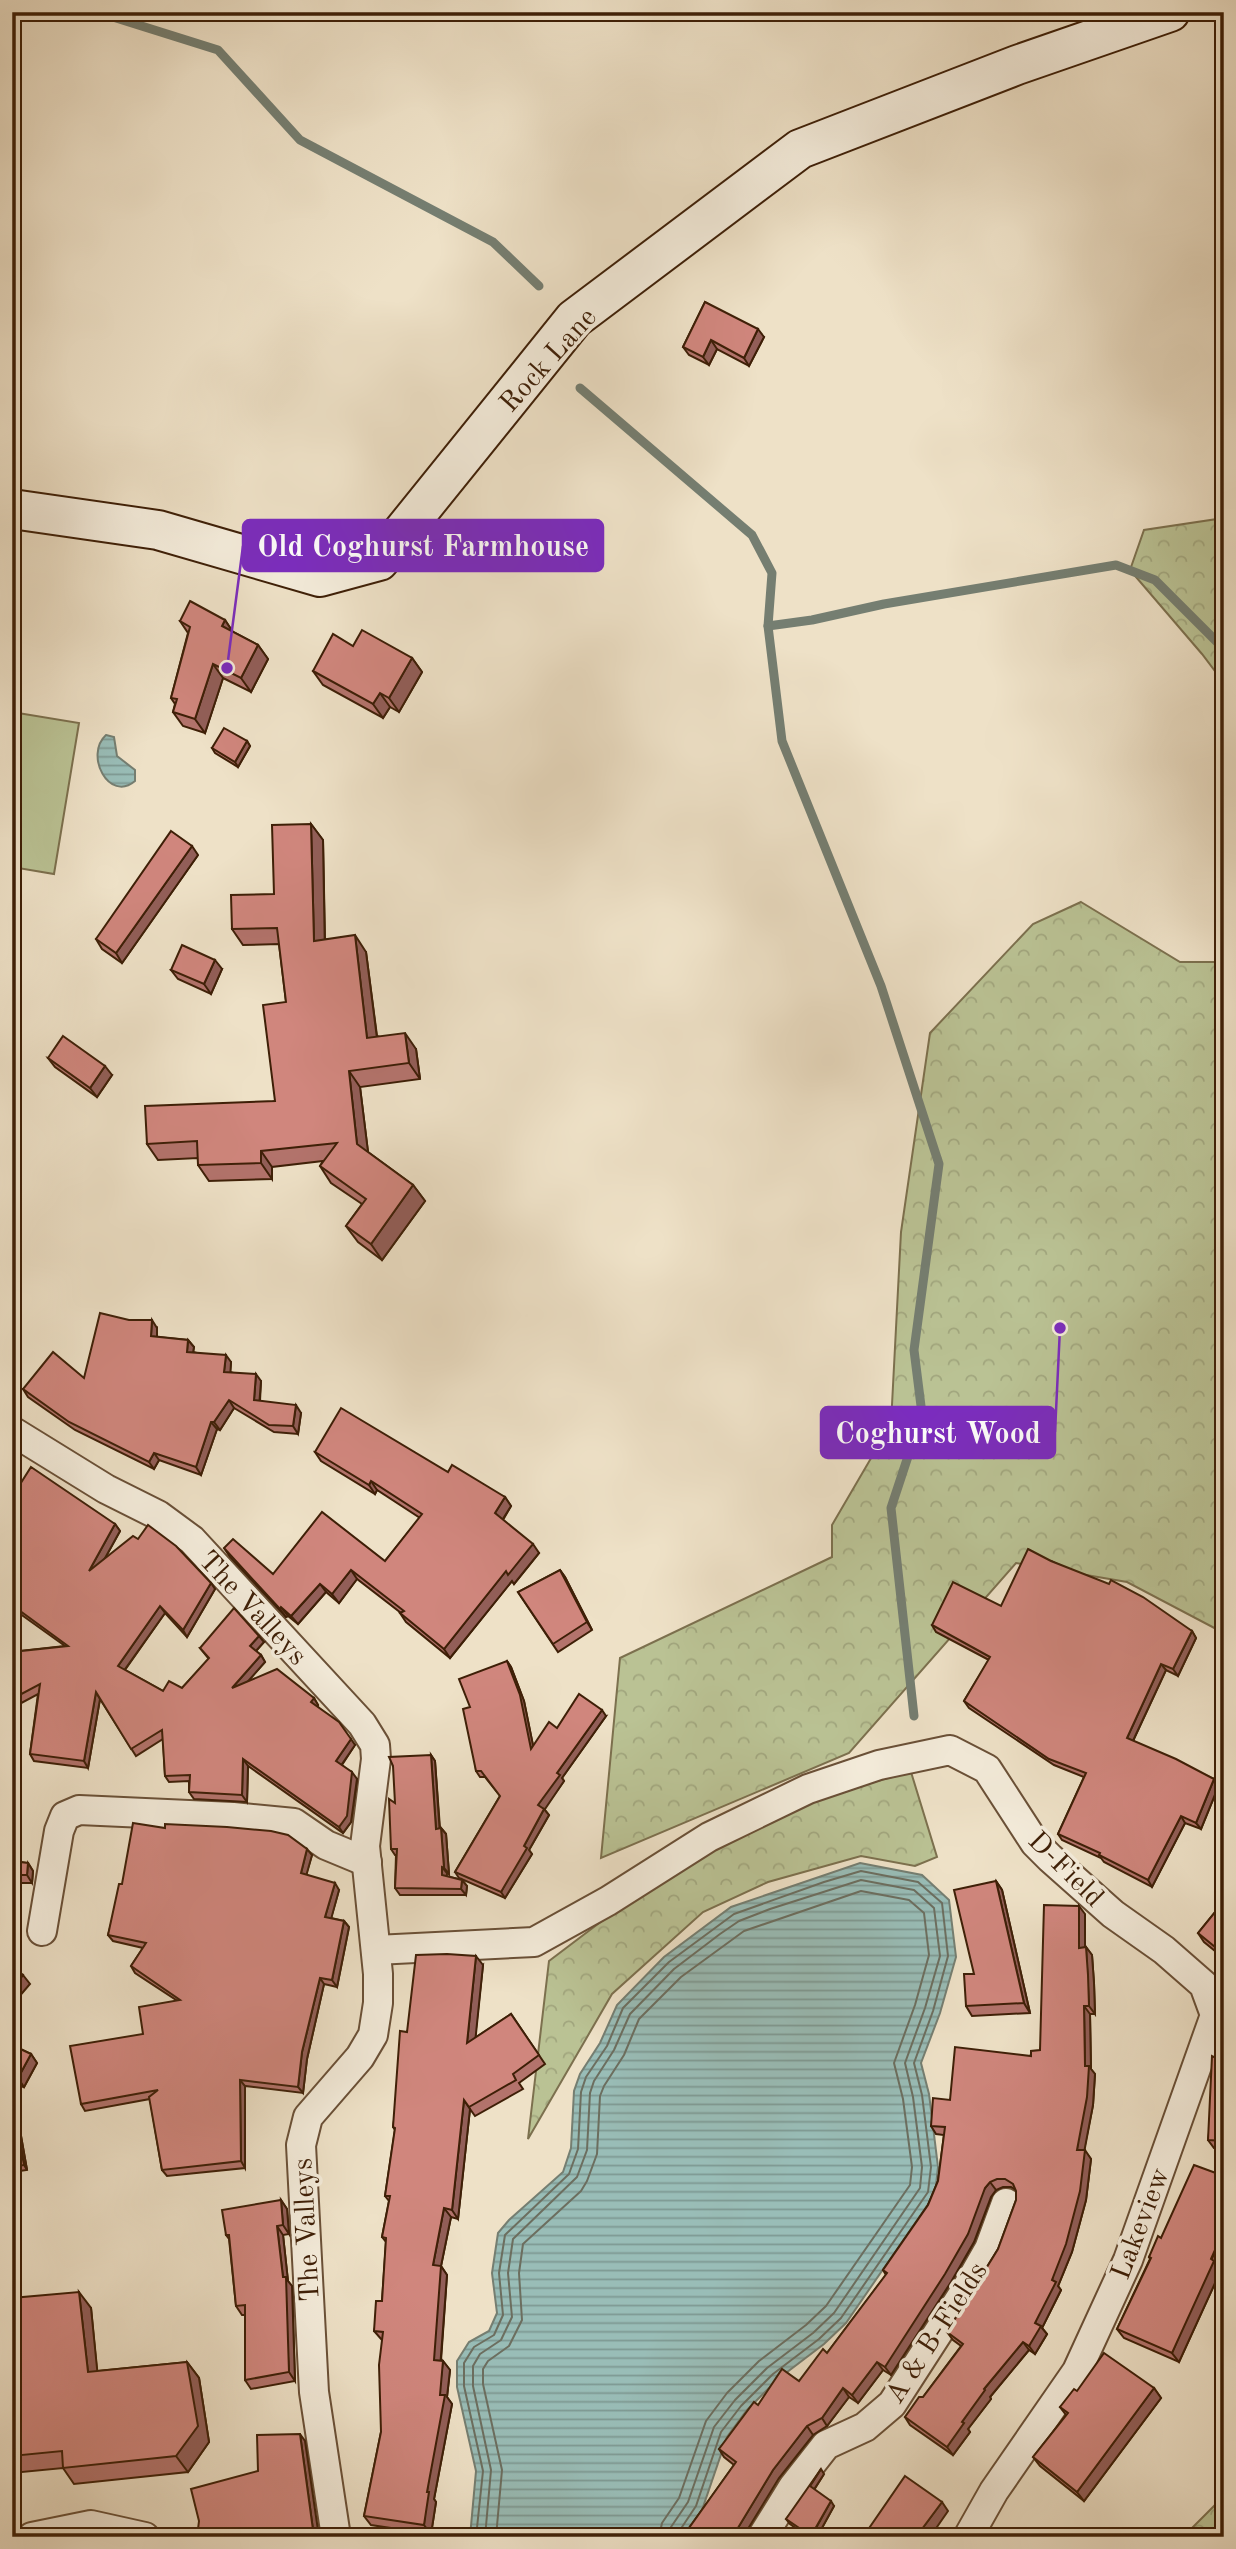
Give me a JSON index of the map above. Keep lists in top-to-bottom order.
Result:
{
  "streets": {
    "street": [
      "Rock Lane",
      "The Valleys",
      "D-Field",
      "Lakeview",
      "A & B-Fields"
    ]
  },
  "crossings": [
    ["The Valleys", "D-Field"],
    ["D-Field", "Lakeview"]
  ],
  "places": ["Old Coghurst Farmhouse", "Coghurst Wood"]
}
